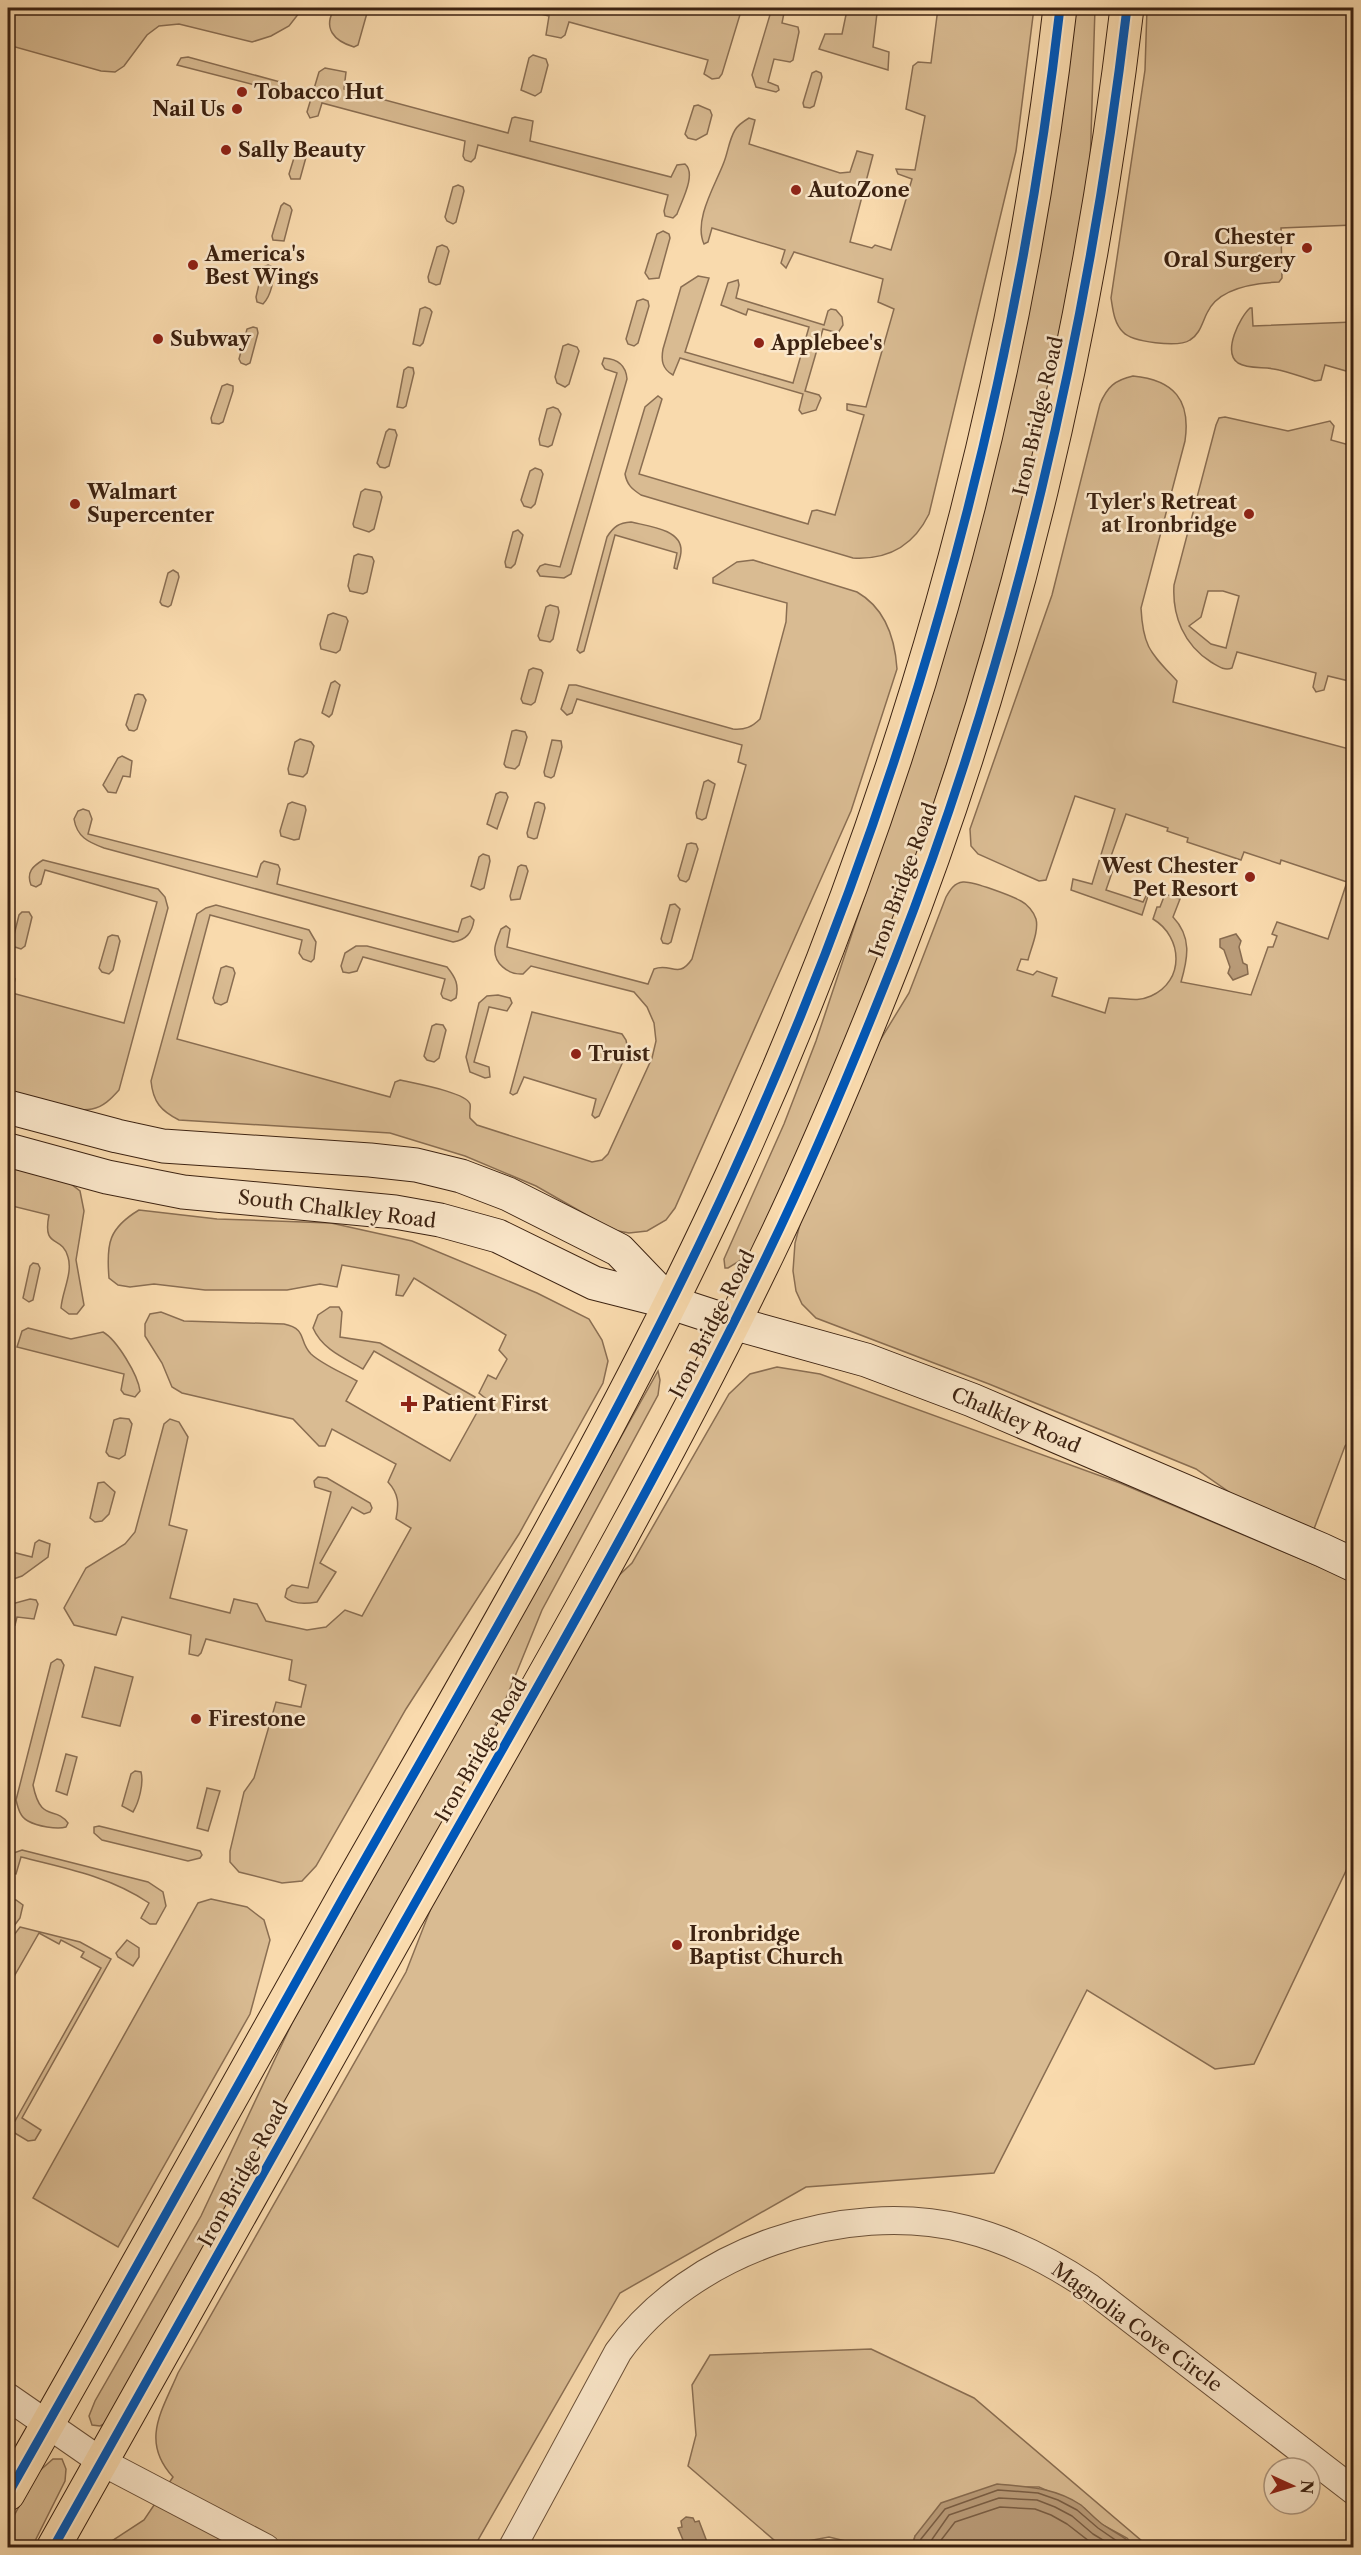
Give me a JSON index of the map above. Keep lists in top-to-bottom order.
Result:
{
  "streets": {
    "main road": ["Iron Bridge Road"],
    "street": ["South Chalkley Road", "Chalkley Road", "Magnolia Cove Circle"]
  },
  "crossings": [
    ["Iron Bridge Road", "Chalkley Road"],
    ["South Chalkley Road", "Chalkley Road"]
  ],
  "places": {
    "other": [
      "Tobacco Hut",
      "Nail Us",
      "Sally Beauty",
      "AutoZone",
      "Chester Oral Surgery",
      "America's Best Wings",
      "Subway",
      "Applebee's",
      "Walmart Supercenter",
      "Tyler's Retreat at Ironbridge",
      "West Chester Pet Resort",
      "Truist",
      "Firestone",
      "Ironbridge Baptist Church"
    ],
    "health": ["Patient First"]
  },
  "north": "right"
}
